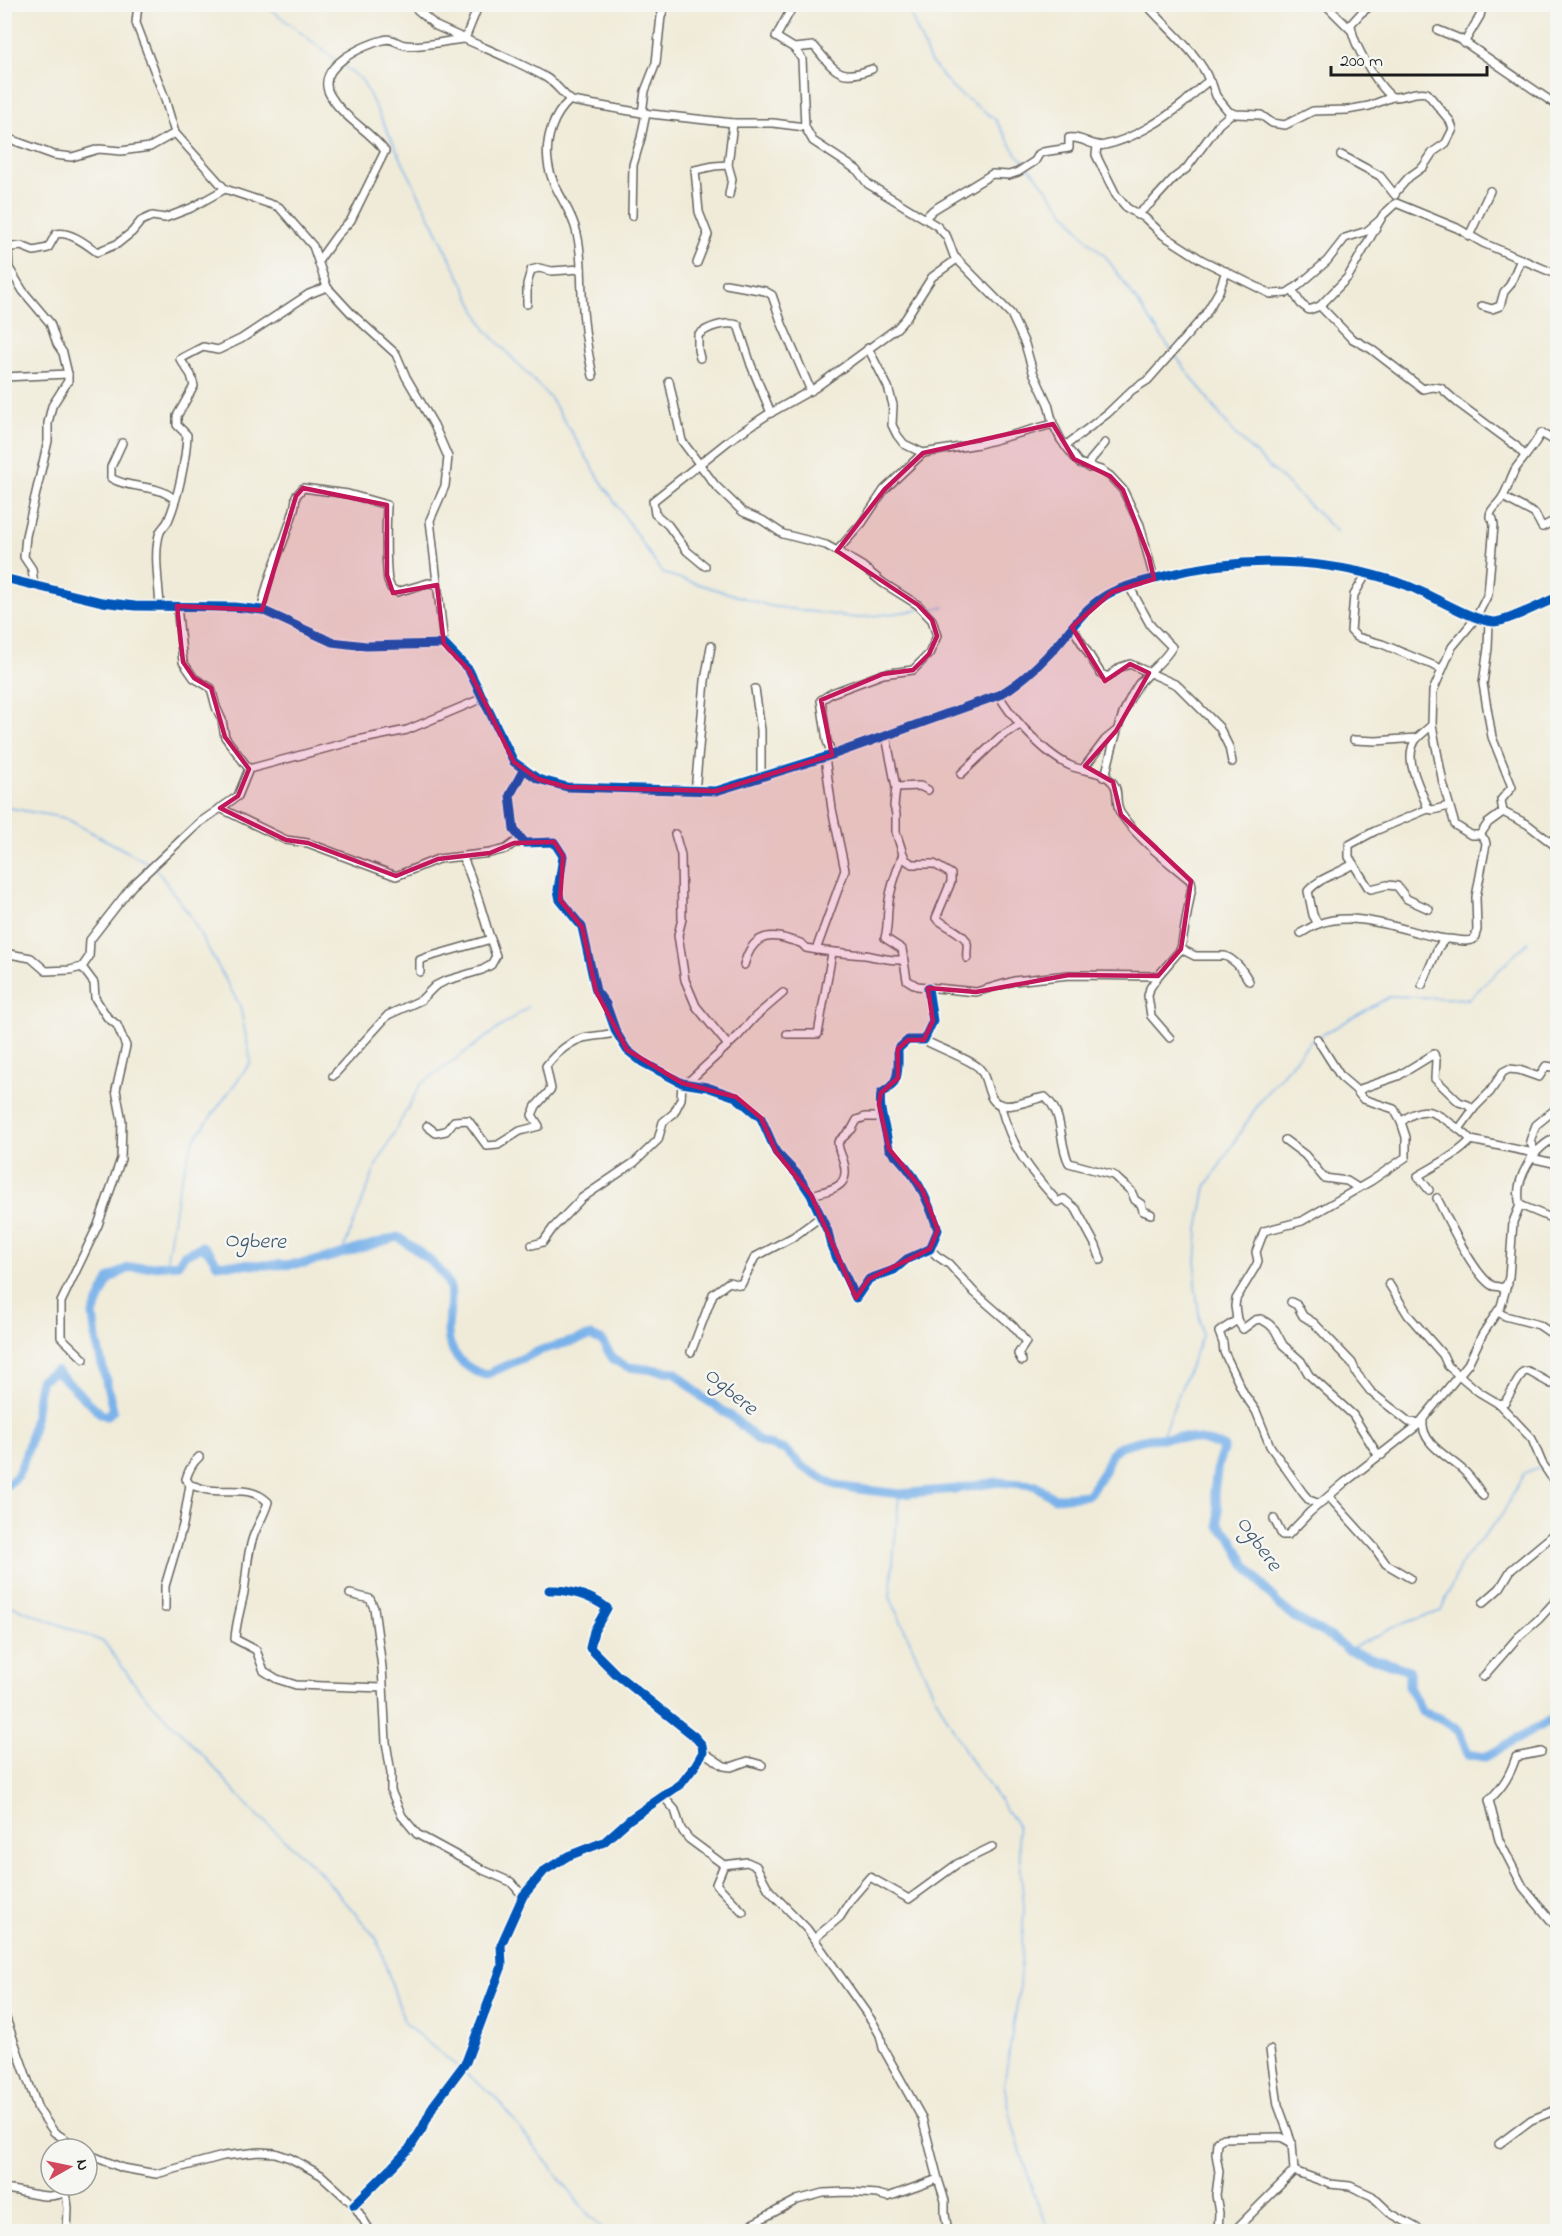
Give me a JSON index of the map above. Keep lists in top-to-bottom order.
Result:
{
  "water": ["Ogbere"],
  "scale_bar": "200 m",
  "north": "right"
}
